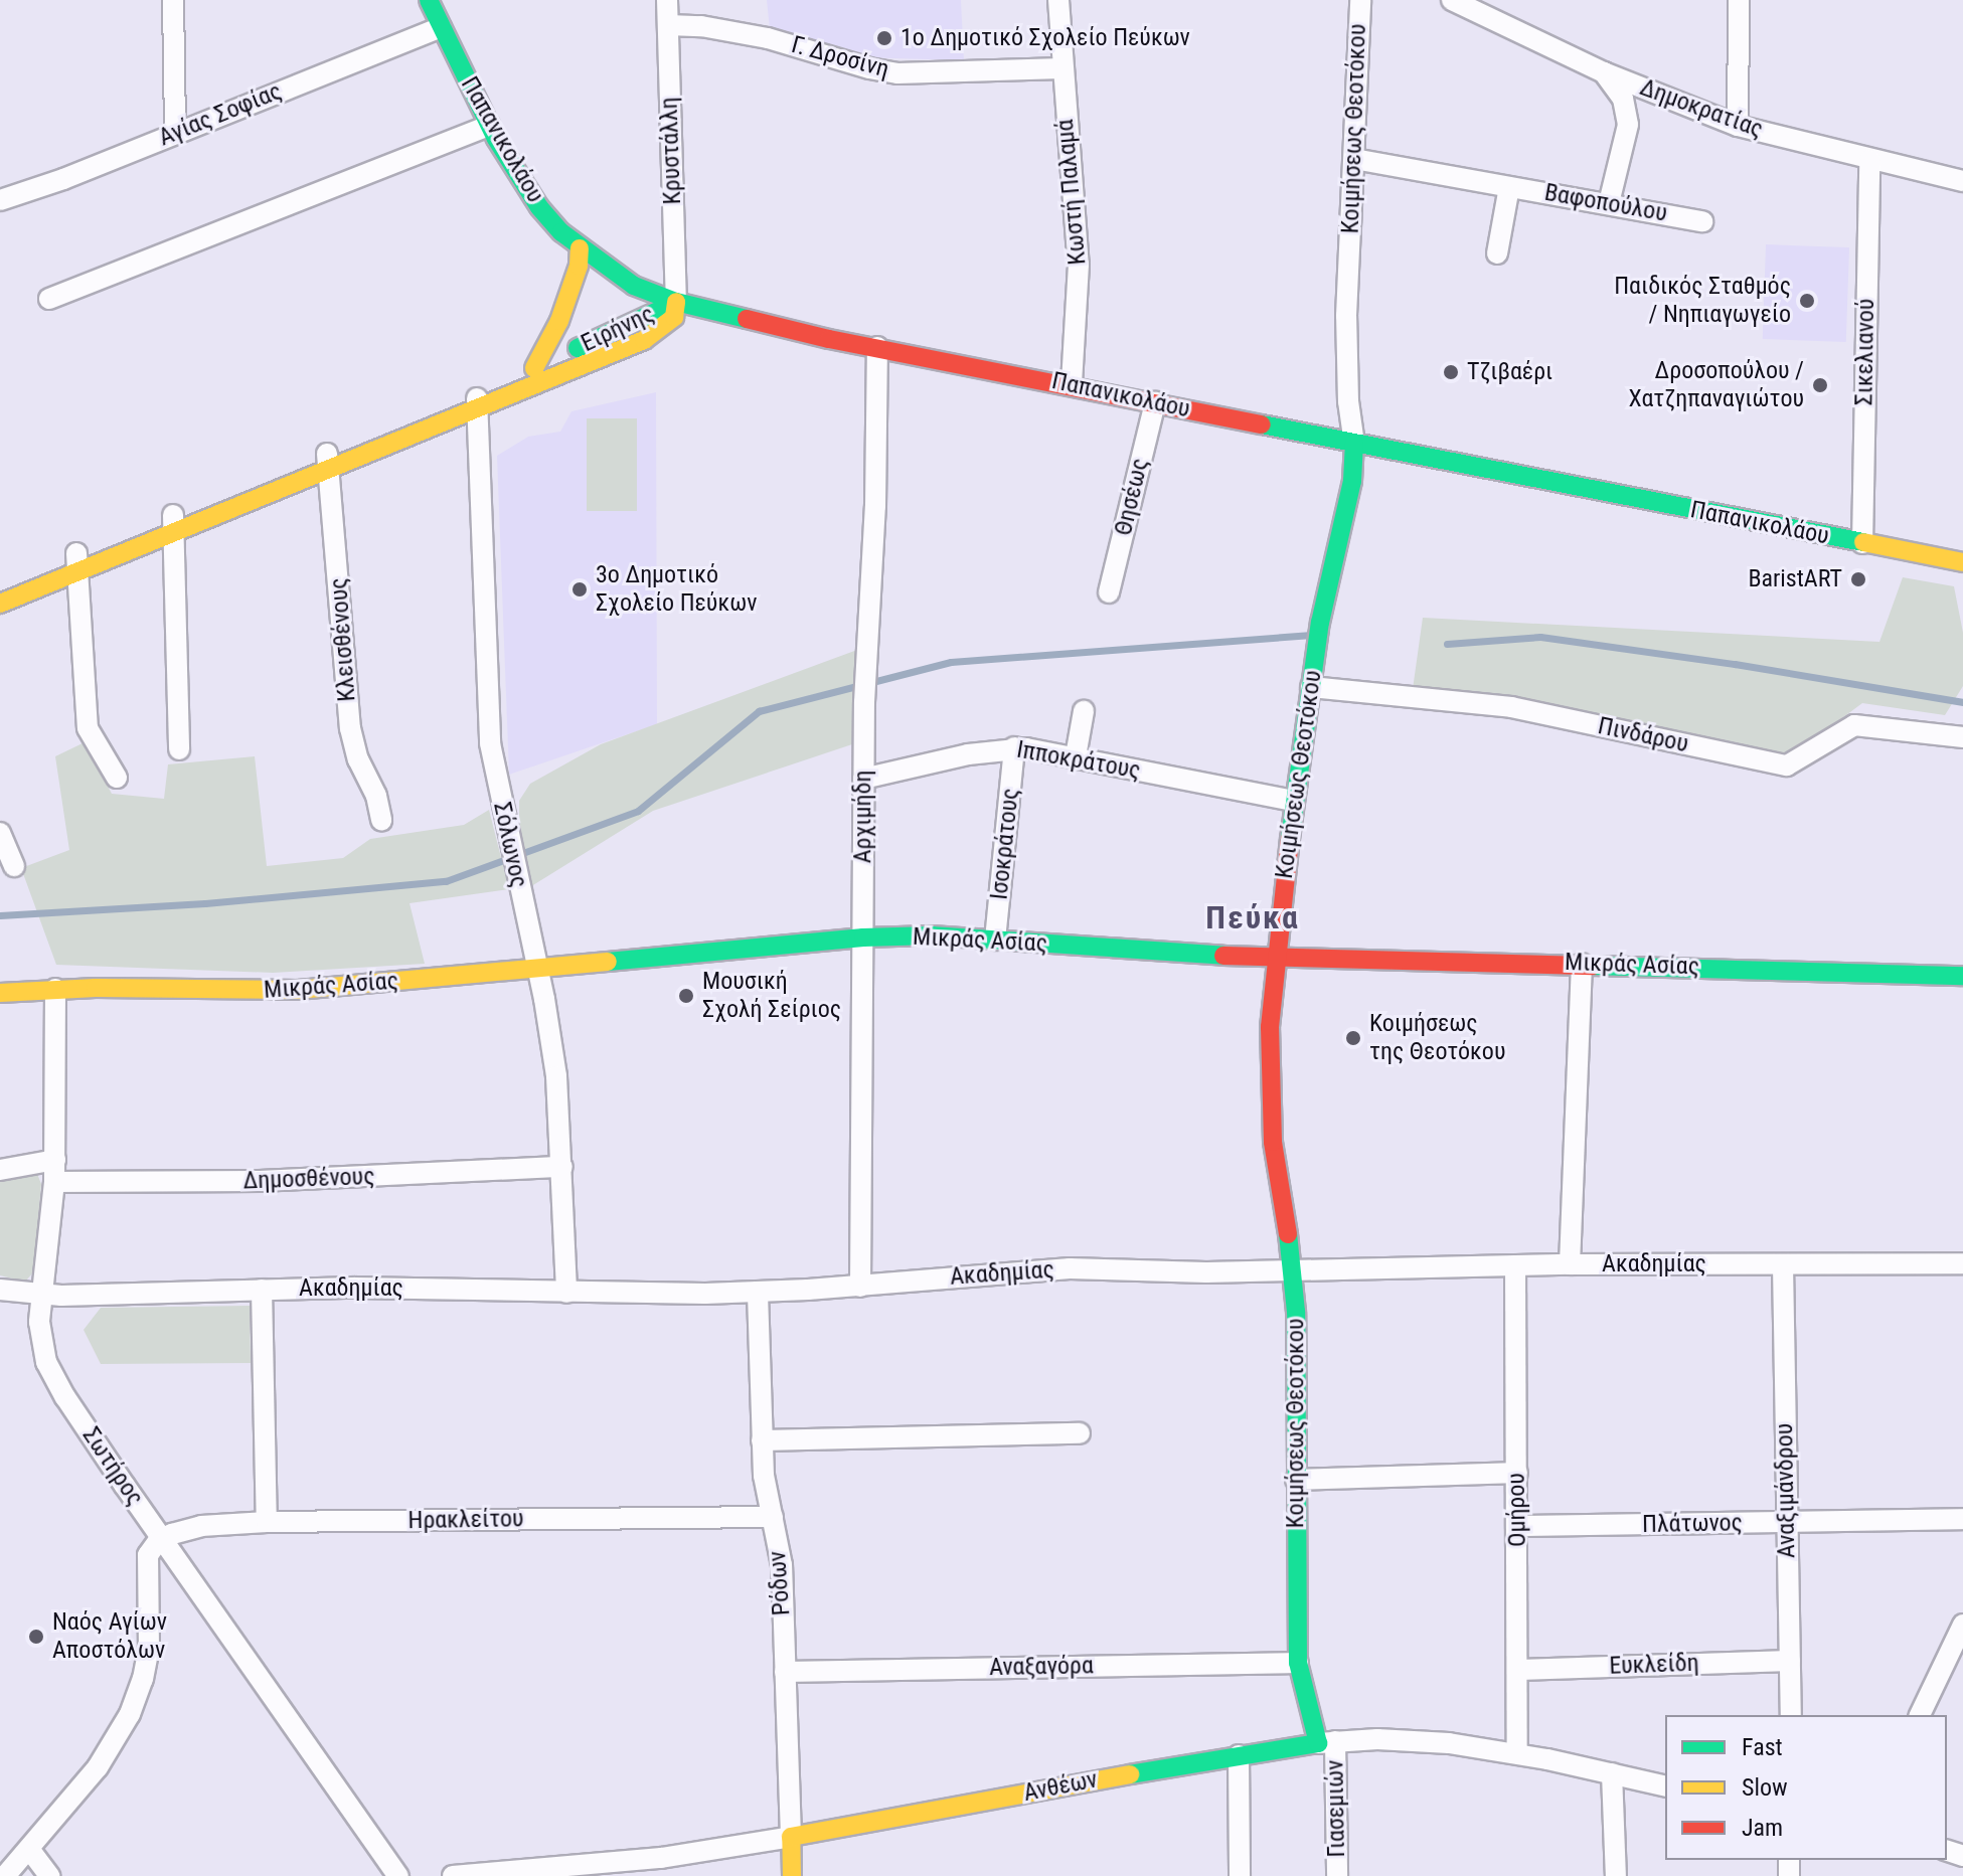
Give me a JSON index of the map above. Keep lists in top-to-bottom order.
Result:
{
  "streets": {
    "street": [
      "Γ. Δροσίνη",
      "Δημοκρατίας",
      "Αγίας Σοφίας",
      "Κοιμήσεως Θεοτόκου",
      "Παπανικολάου",
      "Κρυστάλλη",
      "Κωστή Παλαμά",
      "Βαφοπούλου",
      "Ειρήνης",
      "Σικελιανού",
      "Θησέως",
      "Κλεισθένους",
      "Πινδάρου",
      "Ιπποκράτους",
      "Αρχιμήδη",
      "Ισοκράτους",
      "Σόλωνος",
      "Μικράς Ασίας",
      "Δημοσθένους",
      "Ακαδημίας",
      "Σωτήρος",
      "Αναξιμάνδρου",
      "Ομήρου",
      "Ηρακλείτου",
      "Πλάτωνος",
      "Ρόδων",
      "Ευκλείδη",
      "Αναξαγόρα",
      "Ανθέων",
      "Γιασεμιών"
    ]
  },
  "crossings": [
    ["Γ. Δροσίνη", "Κρυστάλλη"],
    ["Γ. Δροσίνη", "Κωστή Παλαμά"],
    ["Δημοκρατίας", "Σικελιανού"],
    ["Αγίας Σοφίας", "Παπανικολάου"],
    ["Κοιμήσεως Θεοτόκου", "Παπανικολάου"],
    ["Κοιμήσεως Θεοτόκου", "Βαφοπούλου"],
    ["Κοιμήσεως Θεοτόκου", "Πινδάρου"],
    ["Κοιμήσεως Θεοτόκου", "Ιπποκράτους"],
    ["Κοιμήσεως Θεοτόκου", "Μικράς Ασίας"],
    ["Κοιμήσεως Θεοτόκου", "Ακαδημίας"],
    ["Κοιμήσεως Θεοτόκου", "Αναξαγόρα"],
    ["Κοιμήσεως Θεοτόκου", "Ανθέων"],
    ["Κοιμήσεως Θεοτόκου", "Γιασεμιών"],
    ["Παπανικολάου", "Κρυστάλλη"],
    ["Παπανικολάου", "Κωστή Παλαμά"],
    ["Παπανικολάου", "Ειρήνης"],
    ["Παπανικολάου", "Σικελιανού"],
    ["Παπανικολάου", "Θησέως"],
    ["Παπανικολάου", "Αρχιμήδη"],
    ["Κρυστάλλη", "Ειρήνης"],
    ["Ειρήνης", "Κλεισθένους"],
    ["Ειρήνης", "Σόλωνος"],
    ["Ιπποκράτους", "Αρχιμήδη"],
    ["Ιπποκράτους", "Ισοκράτους"],
    ["Αρχιμήδη", "Μικράς Ασίας"],
    ["Αρχιμήδη", "Ακαδημίας"],
    ["Ισοκράτους", "Μικράς Ασίας"],
    ["Σόλωνος", "Μικράς Ασίας"],
    ["Σόλωνος", "Δημοσθένους"],
    ["Σόλωνος", "Ακαδημίας"],
    ["Μικράς Ασίας", "Σωτήρος"],
    ["Δημοσθένους", "Σωτήρος"],
    ["Ακαδημίας", "Σωτήρος"],
    ["Ακαδημίας", "Αναξιμάνδρου"],
    ["Ακαδημίας", "Ομήρου"],
    ["Ακαδημίας", "Ρόδων"],
    ["Σωτήρος", "Ηρακλείτου"],
    ["Αναξιμάνδρου", "Πλάτωνος"],
    ["Αναξιμάνδρου", "Ευκλείδη"],
    ["Ομήρου", "Πλάτωνος"],
    ["Ομήρου", "Ευκλείδη"],
    ["Ομήρου", "Ανθέων"],
    ["Ηρακλείτου", "Ρόδων"],
    ["Ρόδων", "Αναξαγόρα"],
    ["Ρόδων", "Ανθέων"],
    ["Ανθέων", "Γιασεμιών"]
  ],
  "districts": ["Πεύκα"],
  "places": [
    "1ο Δημοτικό Σχολείο Πεύκων",
    "Παιδικός Σταθμός / Νηπιαγωγείο",
    "Τζιβαέρι",
    "Δροσοπούλου / Χατζηπαναγιώτου",
    "BaristART",
    "3ο Δημοτικό Σχολείο Πεύκων",
    "Μουσική Σχολή Σείριος",
    "Κοιμήσεως της Θεοτόκου",
    "Ναός Αγίων Αποστόλων"
  ],
  "legend": ["Fast", "Slow", "Jam"]
}
